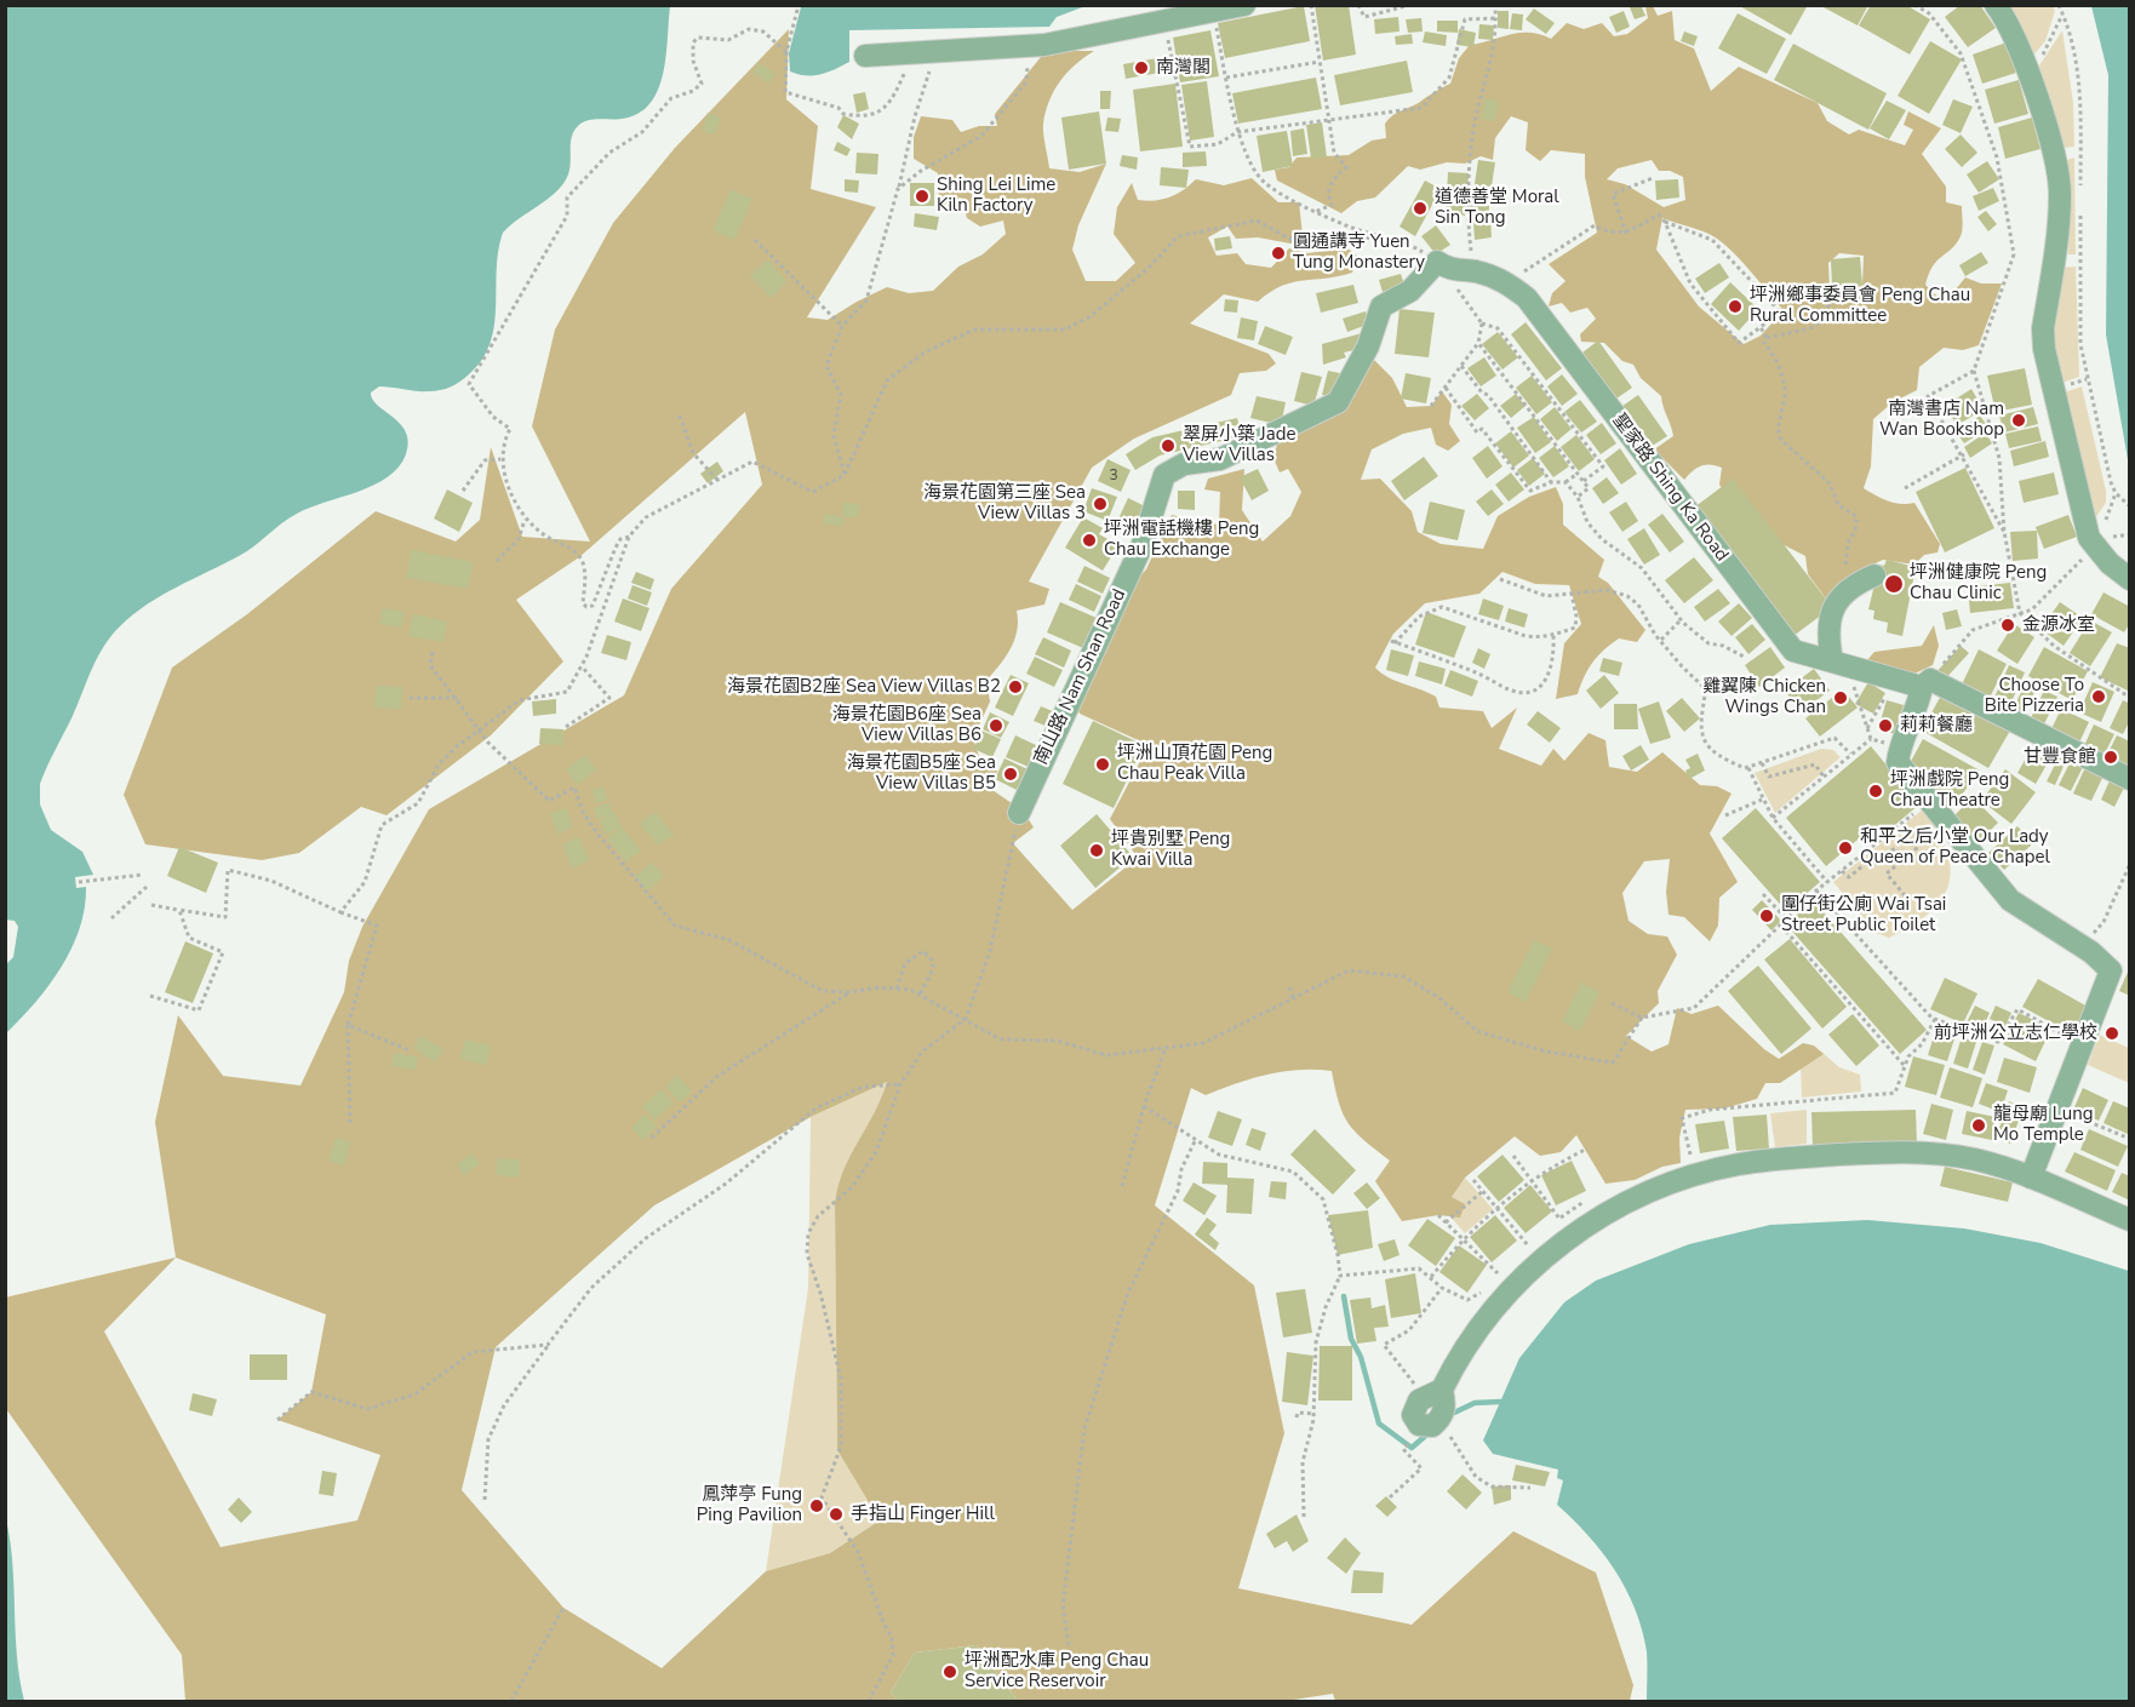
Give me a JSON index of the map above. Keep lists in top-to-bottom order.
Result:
{
  "streets": {
    "street": ["聖家路 Shing Ka Road", "南山路 Nam Shan Road"]
  },
  "crossings": [
    ["聖家路 Shing Ka Road", "南山路 Nam Shan Road"]
  ],
  "places": [
    "南灣閣",
    "Shing Lei Lime Kiln Factory",
    "道德善堂 Moral Sin Tong",
    "圓通講寺 Yuen Tung Monastery",
    "坪洲鄉事委員會 Peng Chau Rural Committee",
    "南灣書店 Nam Wan Bookshop",
    "翠屏小築 Jade View Villas",
    "海景花園第三座 Sea View Villas 3",
    "坪洲電話機樓 Peng Chau Exchange",
    "坪洲健康院 Peng Chau Clinic",
    "金源冰室",
    "海景花園B2座 Sea View Villas B2",
    "Choose To Bite Pizzeria",
    "雞翼陳 Chicken Wings Chan",
    "海景花園B6座 Sea View Villas B6",
    "莉莉餐廳",
    "甘豐食館",
    "坪洲山頂花園 Peng Chau Peak Villa",
    "海景花園B5座 Sea View Villas B5",
    "坪洲戲院 Peng Chau Theatre",
    "和平之后小堂 Our Lady Queen of Peace Chapel",
    "坪貴別墅 Peng Kwai Villa",
    "圍仔街公廁 Wai Tsai Street Public Toilet",
    "前坪洲公立志仁學校",
    "龍母廟 Lung Mo Temple",
    "鳳萍亭 Fung Ping Pavilion",
    "手指山 Finger Hill",
    "坪洲配水庫 Peng Chau Service Reservoir"
  ],
  "house_numbers": ["3"]
}
